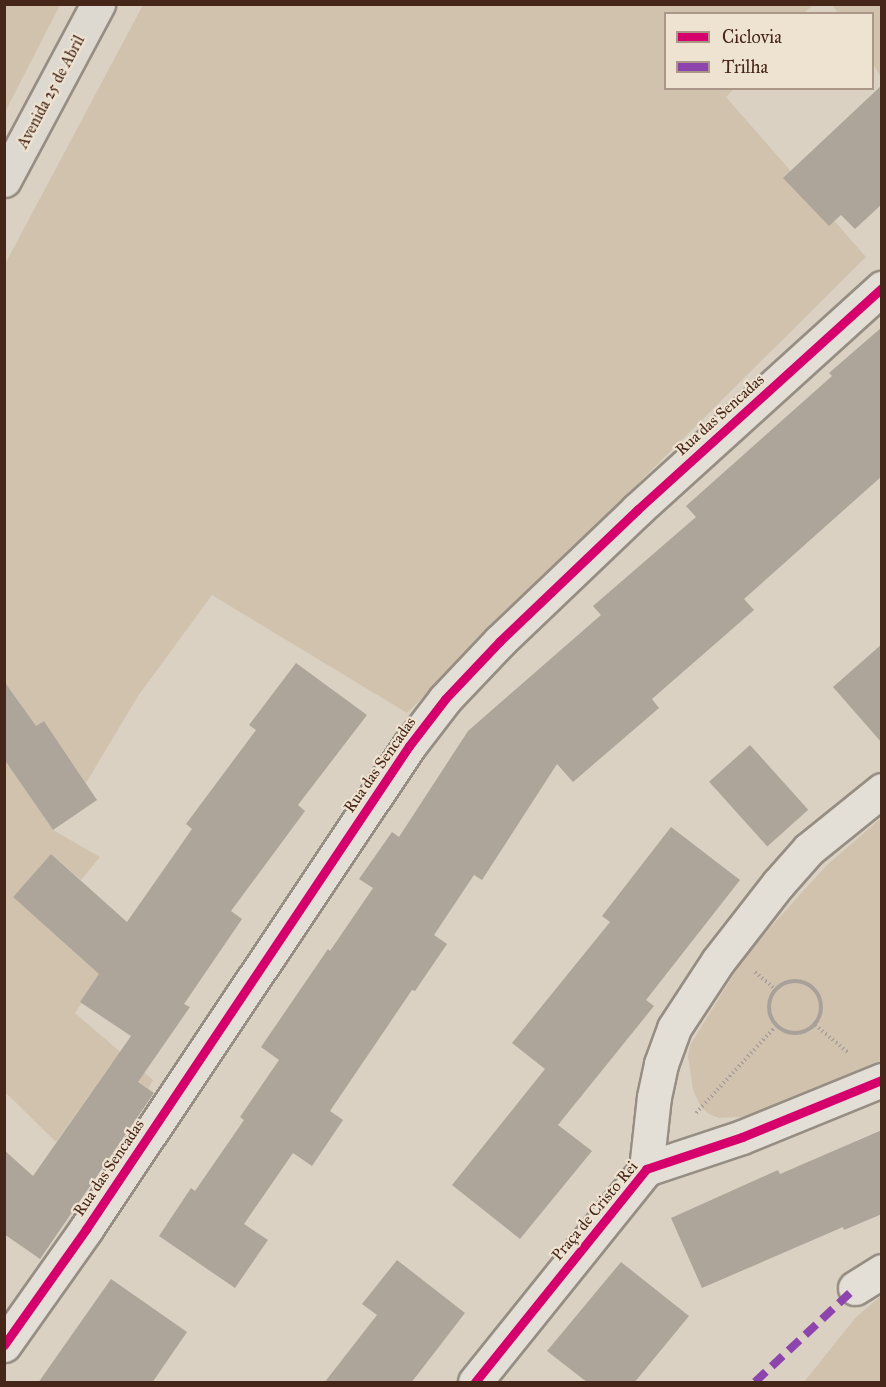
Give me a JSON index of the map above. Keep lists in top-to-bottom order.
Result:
{
  "streets": {
    "main road": ["Avenida 25 de Abril"],
    "street": ["Rua das Sencadas", "Praça de Cristo Rei"]
  },
  "legend": ["Ciclovia", "Trilha"]
}
